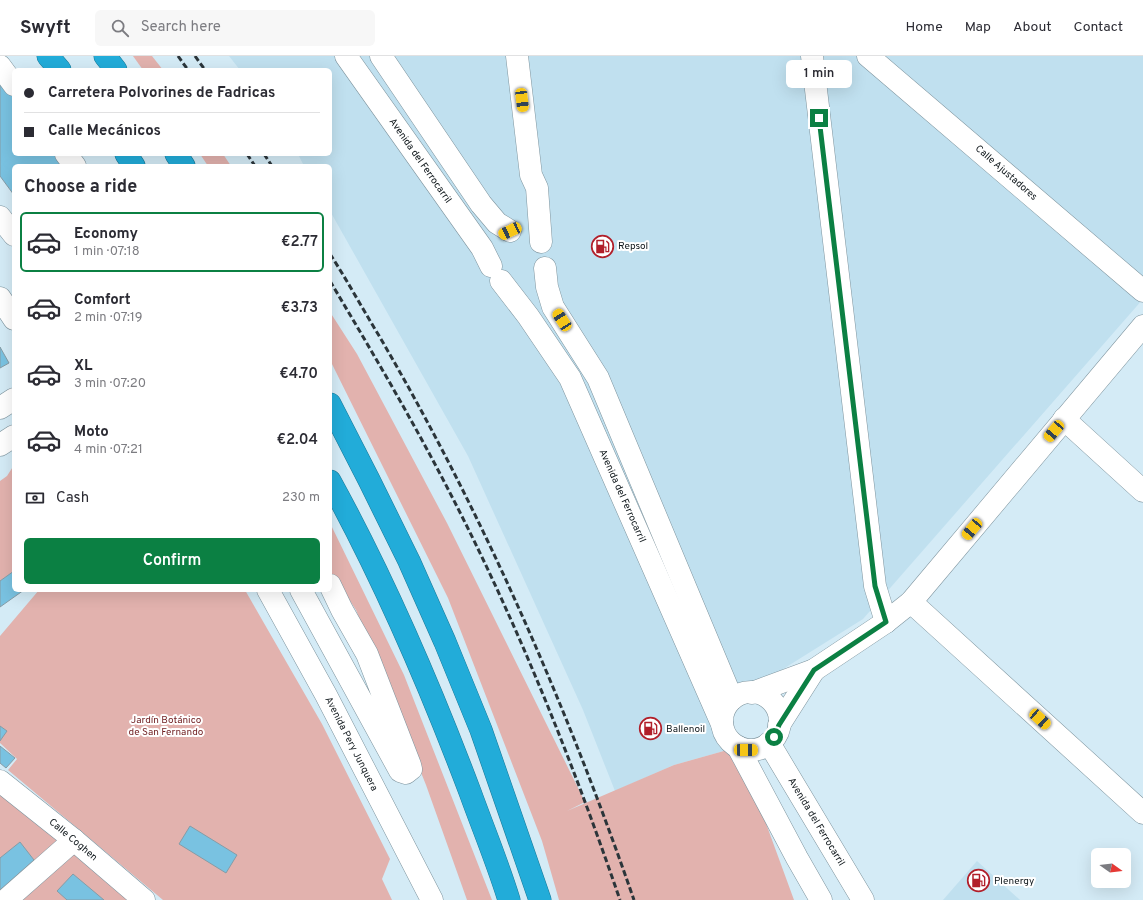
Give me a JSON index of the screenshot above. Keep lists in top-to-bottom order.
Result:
{
  "streets": {
    "street": [
      "Avenida del Ferrocarril",
      "Calle Ajustadores",
      "Avenida Pery Junquera",
      "Calle Coghen"
    ]
  },
  "parks": ["Jardín Botánico de San Fernando"],
  "places": {
    "fuel station": ["Repsol", "Ballenoil", "Plenergy"]
  },
  "north": "right",
  "page": {
    "header": "Swyft",
    "search": "Search here",
    "nav": [
      "Home",
      "Map",
      "About",
      "Contact"
    ],
    "bubble": "1 min",
    "banner": ["Carretera Polvorines de Fadricas", "Calle Mecánicos"],
    "heading": "Choose a ride",
    "list": [
      {
        "name": "Economy",
        "note": "1 min · 07:18",
        "value": "€2.77"
      },
      {
        "name": "Comfort",
        "note": "2 min · 07:19",
        "value": "€3.73"
      },
      {
        "name": "XL",
        "note": "3 min · 07:20",
        "value": "€4.70"
      },
      {
        "name": "Moto",
        "note": "4 min · 07:21",
        "value": "€2.04"
      }
    ],
    "pay": ["Cash", "230 m"],
    "buttons": "Confirm"
  }
}
